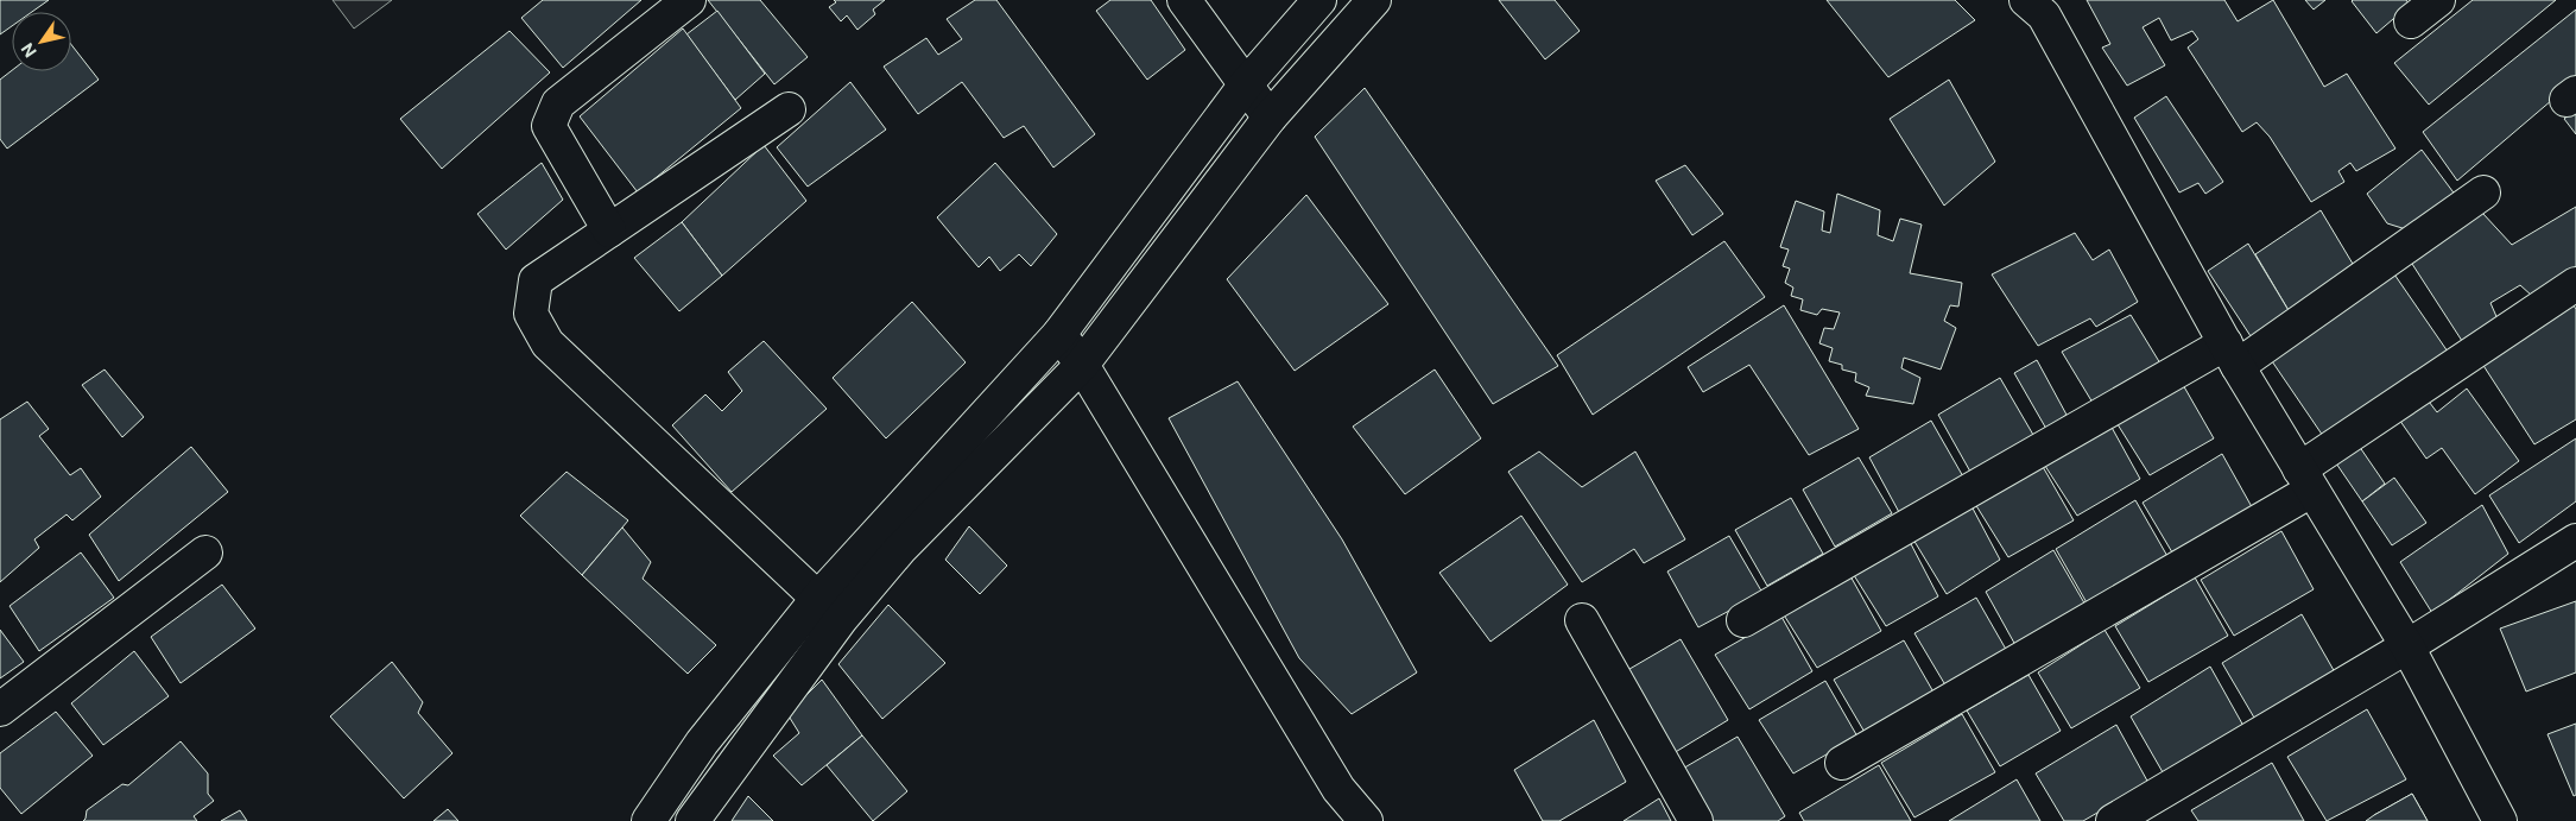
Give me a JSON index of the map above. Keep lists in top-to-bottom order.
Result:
{
  "north": "bottom left"
}
